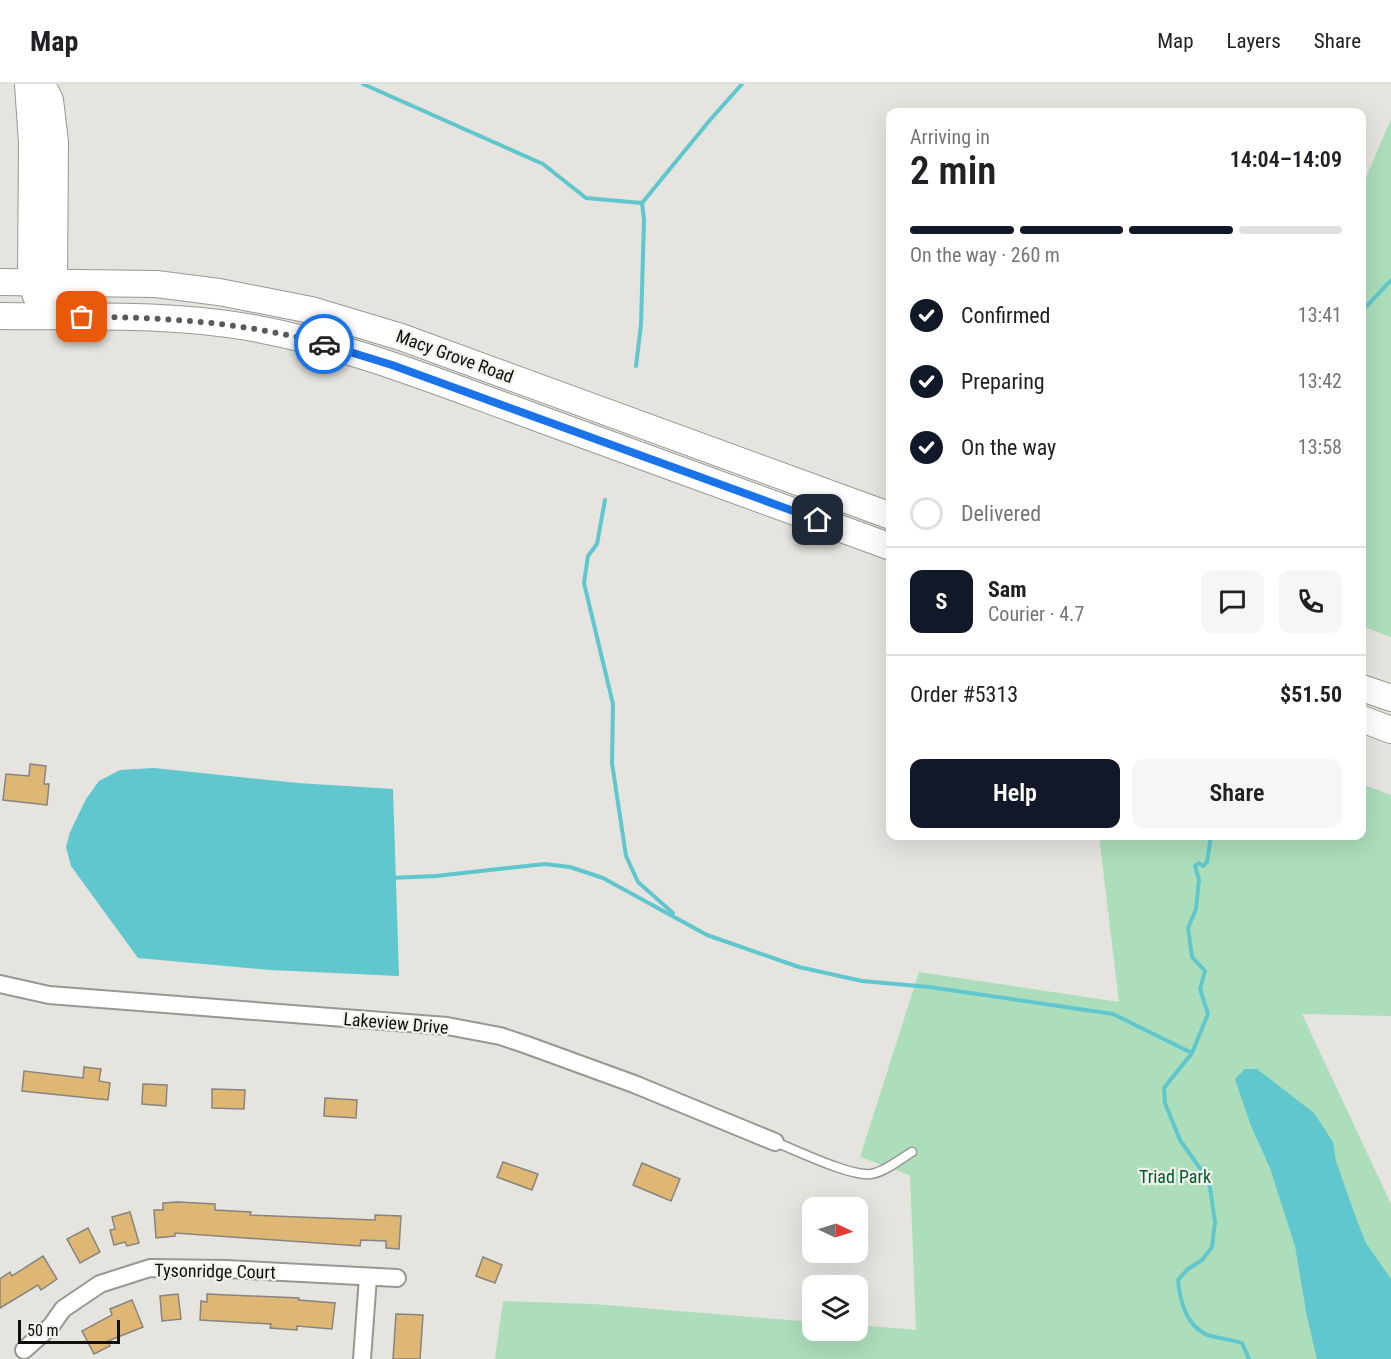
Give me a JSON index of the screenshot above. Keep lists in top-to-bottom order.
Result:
{
  "streets": {
    "main road": ["Macy Grove Road"],
    "street": ["Lakeview Drive", "Tysonridge Court"]
  },
  "parks": ["Triad Park"],
  "scale_bar": "50 m",
  "north": "right",
  "page": {
    "header": "Map",
    "nav": ["Map", "Layers", "Share"],
    "heading": ["2 min", "Arriving in", "14:04–14:09"],
    "panel": [
      "Sam",
      "Courier · 4.7",
      "Order #5313",
      "$51.50"
    ],
    "bar": "On the way · 260 m",
    "list": [
      ["Confirmed", "13:41"],
      ["Preparing", "13:42"],
      ["On the way", "13:58"],
      "Delivered"
    ],
    "round": "S",
    "buttons": ["Help", "Share"],
    "scale": "50 m"
  }
}
